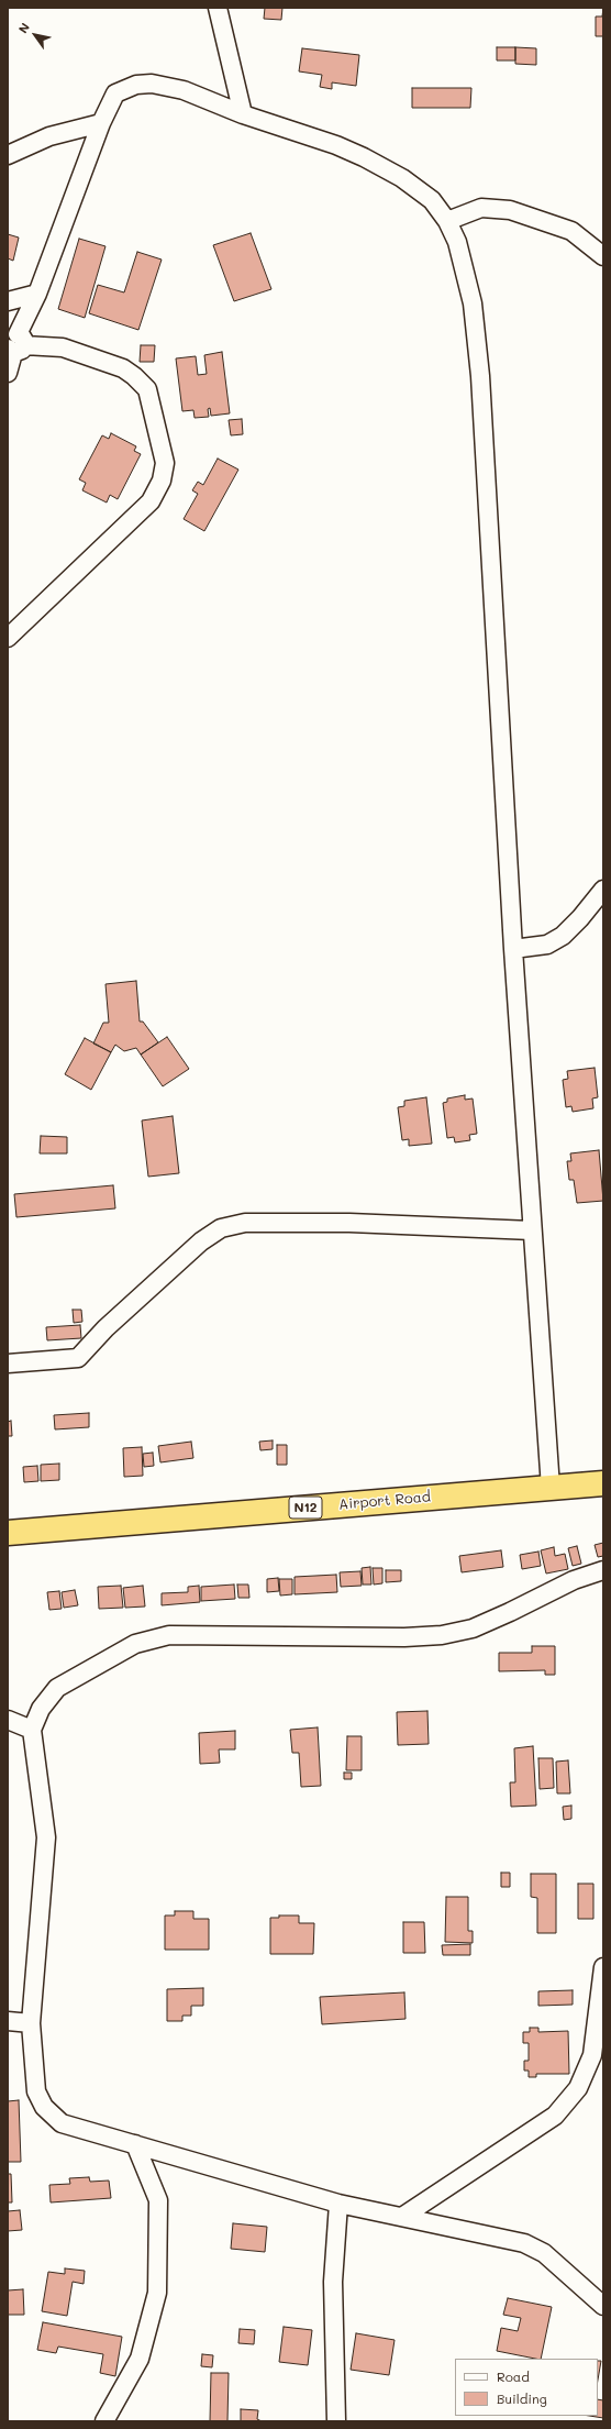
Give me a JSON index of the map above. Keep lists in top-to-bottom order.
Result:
{
  "streets": {
    "highway": ["Airport Road", "N12"]
  },
  "legend": ["Road", "Building"],
  "north": "top left"
}
